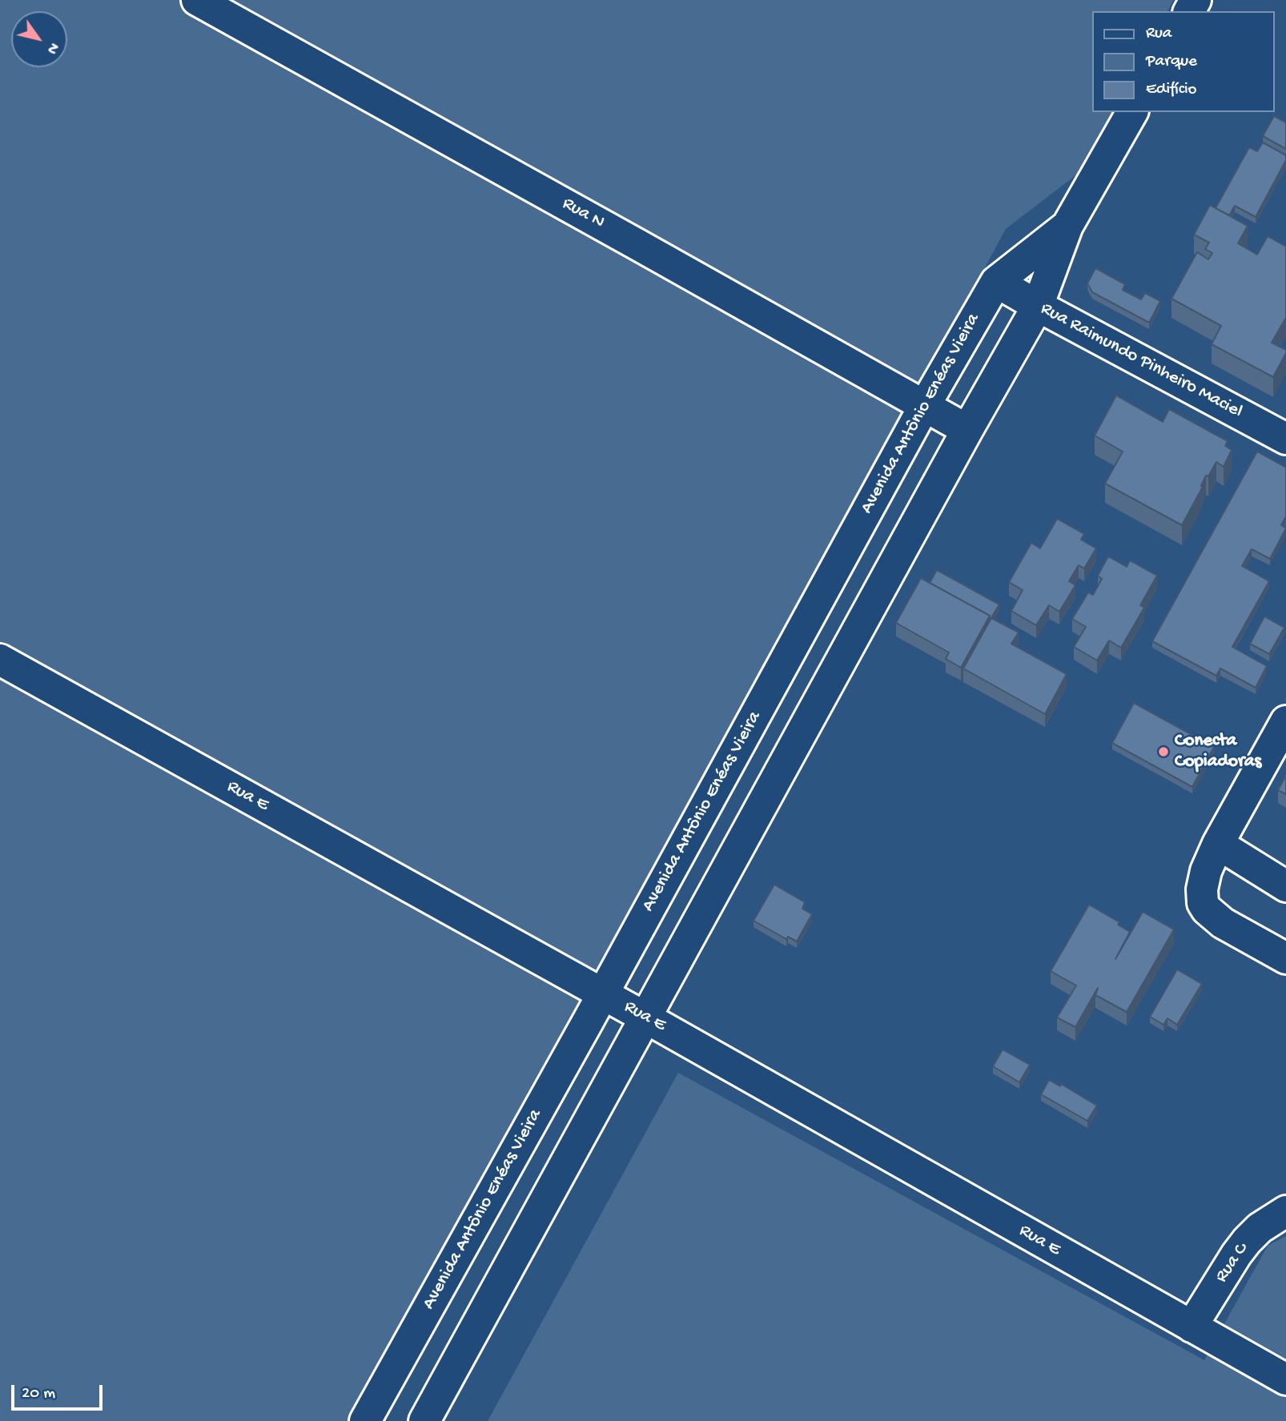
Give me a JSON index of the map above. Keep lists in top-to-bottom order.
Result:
{
  "streets": {
    "street": [
      "Rua N",
      "Rua Raimundo Pinheiro Maciel",
      "Avenida Antônio Enéas Vieira",
      "Rua E",
      "Rua C"
    ]
  },
  "crossings": [
    ["Rua N", "Avenida Antônio Enéas Vieira"],
    ["Rua Raimundo Pinheiro Maciel", "Avenida Antônio Enéas Vieira"],
    ["Avenida Antônio Enéas Vieira", "Rua E"],
    ["Rua E", "Rua C"]
  ],
  "places": ["Conecta Copiadoras"],
  "legend": ["Rua", "Parque", "Edifício"],
  "scale_bar": "20 m",
  "north": "bottom right"
}
